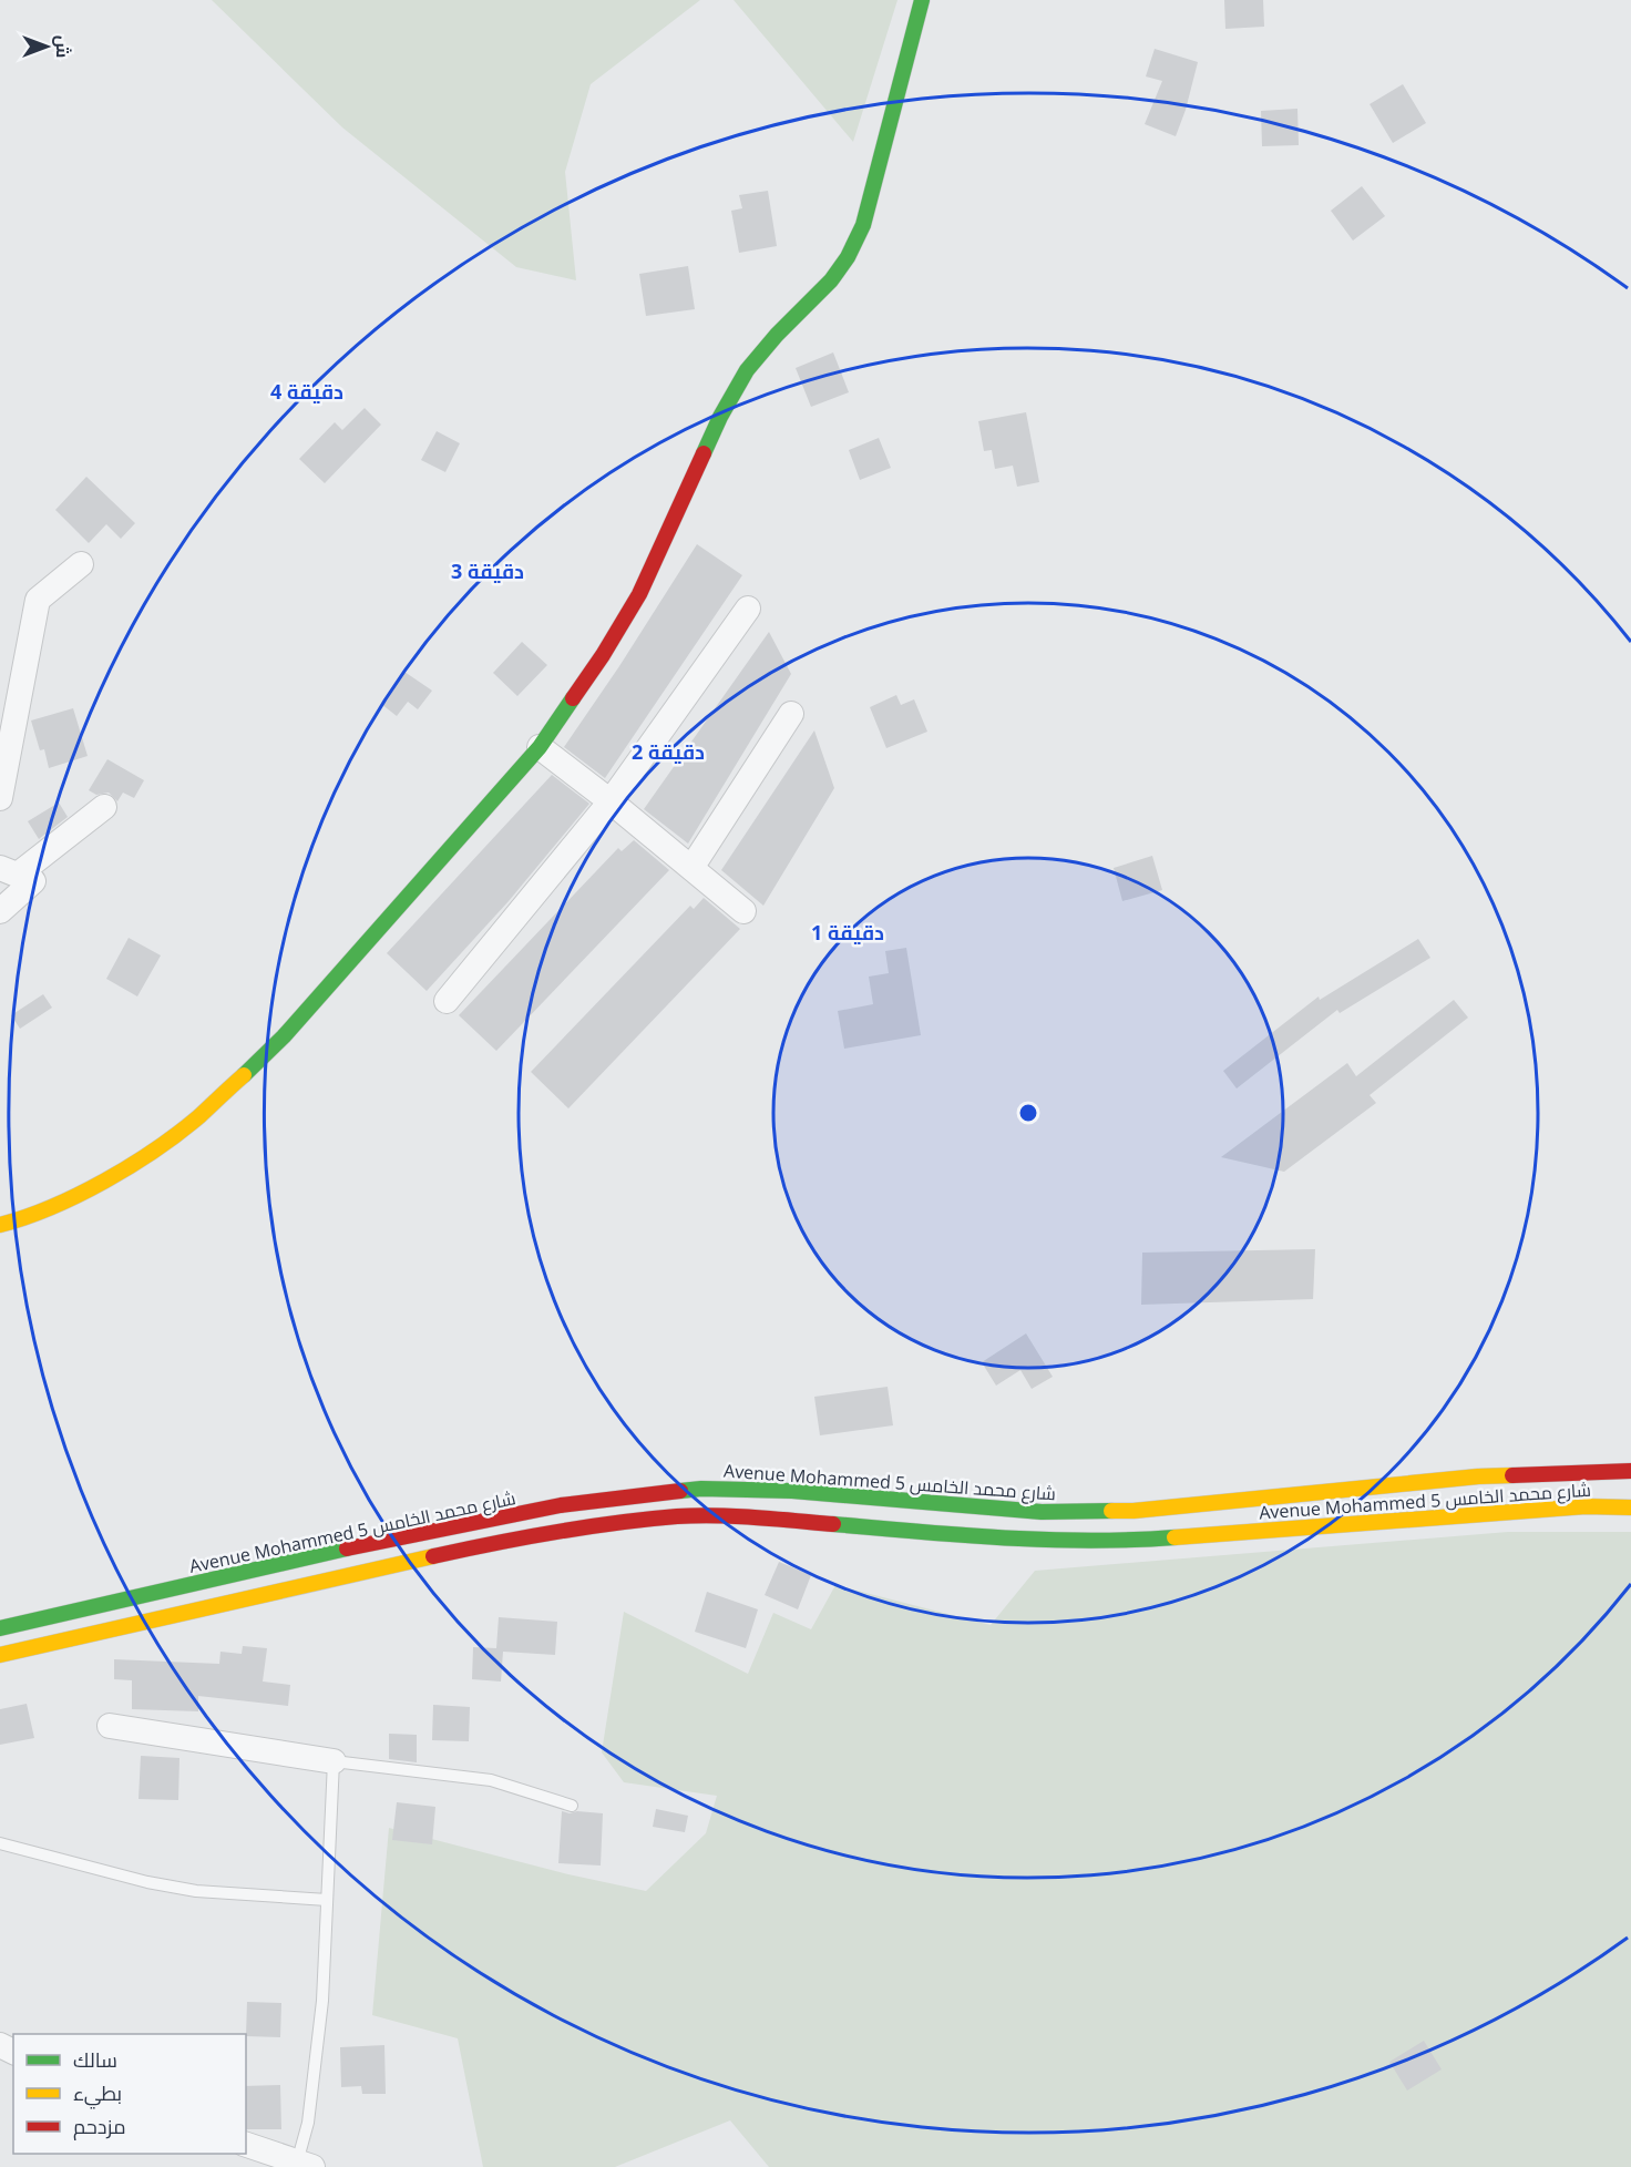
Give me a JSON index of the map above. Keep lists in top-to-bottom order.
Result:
{
  "streets": {
    "main road": ["Avenue Mohammed 5 شارع محمد الخامس"]
  },
  "legend": ["سالك", "بطيء", "مزدحم"],
  "north": "right",
  "rings": [
    "4 دقيقة",
    "3 دقيقة",
    "2 دقيقة",
    "1 دقيقة"
  ]
}
